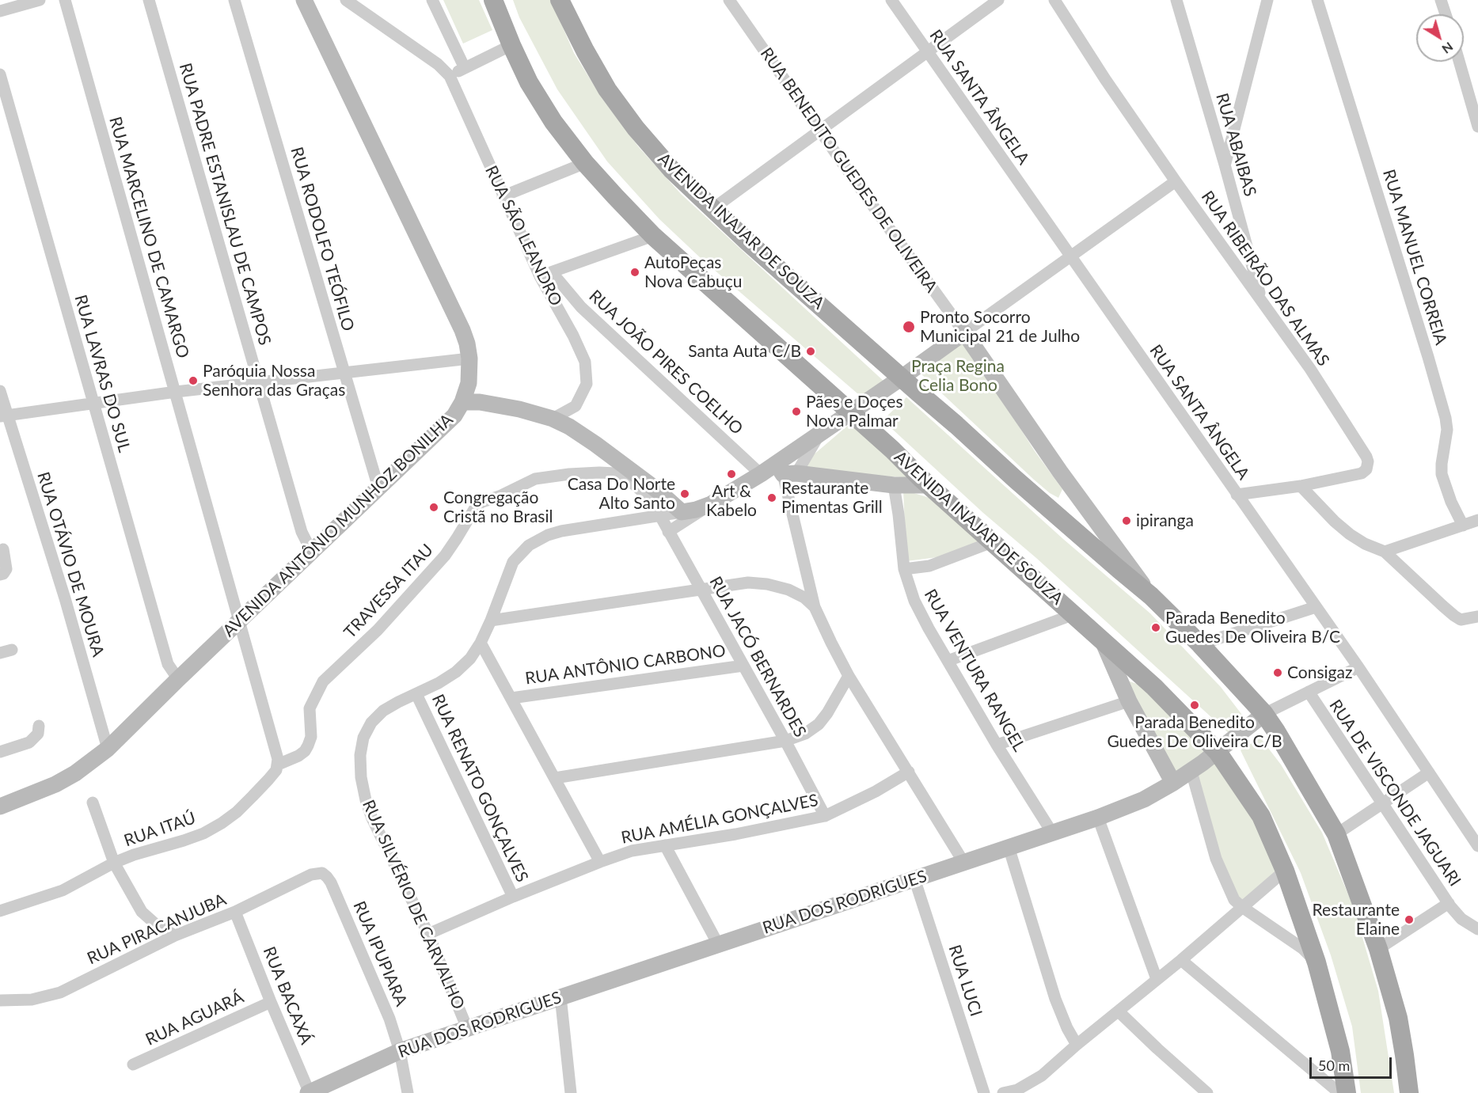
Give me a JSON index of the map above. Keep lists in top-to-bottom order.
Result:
{
  "streets": {
    "main road": ["AVENIDA INAJAR DE SOUZA"],
    "street": [
      "RUA SANTA ÂNGELA",
      "RUA ABAIBAS",
      "RUA BENEDITO GUEDES DE OLIVEIRA",
      "RUA PADRE ESTANISLAU DE CAMPOS",
      "RUA SÃO LEANDRO",
      "RUA MARCELINO DE CAMARGO",
      "RUA RODOLFO TEÓFILO",
      "RUA MANUEL CORREIA",
      "RUA RIBEIRÃO DAS ALMAS",
      "RUA JOÃO PIRES COELHO",
      "RUA LAVRAS DO SUL",
      "AVENIDA ANTÔNIO MUNHOZ BONILHA",
      "RUA OTÁVIO DE MOURA",
      "TRAVESSA ITAU",
      "RUA JACÓ BERNARDES",
      "RUA ANTÔNIO CARBONO",
      "RUA VENTURA RANGEL",
      "RUA RENATO GONÇALVES",
      "RUA DE VISCONDE JAGUARI",
      "RUA AMÉLIA GONÇALVES",
      "RUA ITAÚ",
      "RUA DOS RODRIGUES",
      "RUA SILVÉRIO DE CARVALHO",
      "RUA PIRACANJUBA",
      "RUA IPUPIARA",
      "RUA LUCI",
      "RUA BACAXÁ",
      "RUA AGUARÁ"
    ]
  },
  "crossings": [
    ["RUA SANTA ÂNGELA", "RUA RIBEIRÃO DAS ALMAS"],
    ["RUA SANTA ÂNGELA", "RUA DOS RODRIGUES"],
    ["RUA ABAIBAS", "RUA RIBEIRÃO DAS ALMAS"],
    ["RUA BENEDITO GUEDES DE OLIVEIRA", "AVENIDA INAJAR DE SOUZA"],
    ["RUA BENEDITO GUEDES DE OLIVEIRA", "RUA SILVÉRIO DE CARVALHO"],
    ["RUA PADRE ESTANISLAU DE CAMPOS", "AVENIDA ANTÔNIO MUNHOZ BONILHA"],
    ["AVENIDA INAJAR DE SOUZA", "RUA DOS RODRIGUES"],
    ["AVENIDA INAJAR DE SOUZA", "RUA SILVÉRIO DE CARVALHO"],
    ["RUA MARCELINO DE CAMARGO", "AVENIDA ANTÔNIO MUNHOZ BONILHA"],
    ["RUA RODOLFO TEÓFILO", "AVENIDA ANTÔNIO MUNHOZ BONILHA"],
    ["RUA JOÃO PIRES COELHO", "RUA SILVÉRIO DE CARVALHO"],
    ["RUA LAVRAS DO SUL", "AVENIDA ANTÔNIO MUNHOZ BONILHA"],
    ["AVENIDA ANTÔNIO MUNHOZ BONILHA", "RUA OTÁVIO DE MOURA"],
    ["TRAVESSA ITAU", "RUA JACÓ BERNARDES"],
    ["TRAVESSA ITAU", "RUA ITAÚ"],
    ["TRAVESSA ITAU", "RUA SILVÉRIO DE CARVALHO"],
    ["RUA JACÓ BERNARDES", "RUA ANTÔNIO CARBONO"],
    ["RUA JACÓ BERNARDES", "RUA AMÉLIA GONÇALVES"],
    ["RUA JACÓ BERNARDES", "RUA SILVÉRIO DE CARVALHO"],
    ["RUA VENTURA RANGEL", "RUA DOS RODRIGUES"],
    ["RUA RENATO GONÇALVES", "RUA AMÉLIA GONÇALVES"],
    ["RUA RENATO GONÇALVES", "RUA SILVÉRIO DE CARVALHO"],
    ["RUA DE VISCONDE JAGUARI", "RUA DOS RODRIGUES"],
    ["RUA AMÉLIA GONÇALVES", "RUA SILVÉRIO DE CARVALHO"],
    ["RUA DOS RODRIGUES", "RUA SILVÉRIO DE CARVALHO"],
    ["RUA DOS RODRIGUES", "RUA IPUPIARA"],
    ["RUA DOS RODRIGUES", "RUA LUCI"],
    ["RUA DOS RODRIGUES", "RUA BACAXÁ"],
    ["RUA PIRACANJUBA", "RUA IPUPIARA"],
    ["RUA PIRACANJUBA", "RUA BACAXÁ"],
    ["RUA BACAXÁ", "RUA AGUARÁ"]
  ],
  "parks": ["Praça Regina Celia Bono"],
  "places": [
    "AutoPeças Nova Cabuçu",
    "Pronto Socorro Municipal 21 de Julho",
    "Santa Auta C/B",
    "Paróquia Nossa Senhora das Graças",
    "Pães e Doçes Nova Palmar",
    "Art & Kabelo",
    "Casa Do Norte Alto Santo",
    "Restaurante Pimentas Grill",
    "Congregação Cristã no Brasil",
    "ipiranga",
    "Parada Benedito Guedes De Oliveira B/C",
    "Consigaz",
    "Parada Benedito Guedes De Oliveira C/B",
    "Restaurante Elaine"
  ],
  "scale_bar": "50 m",
  "north": "bottom right"
}
